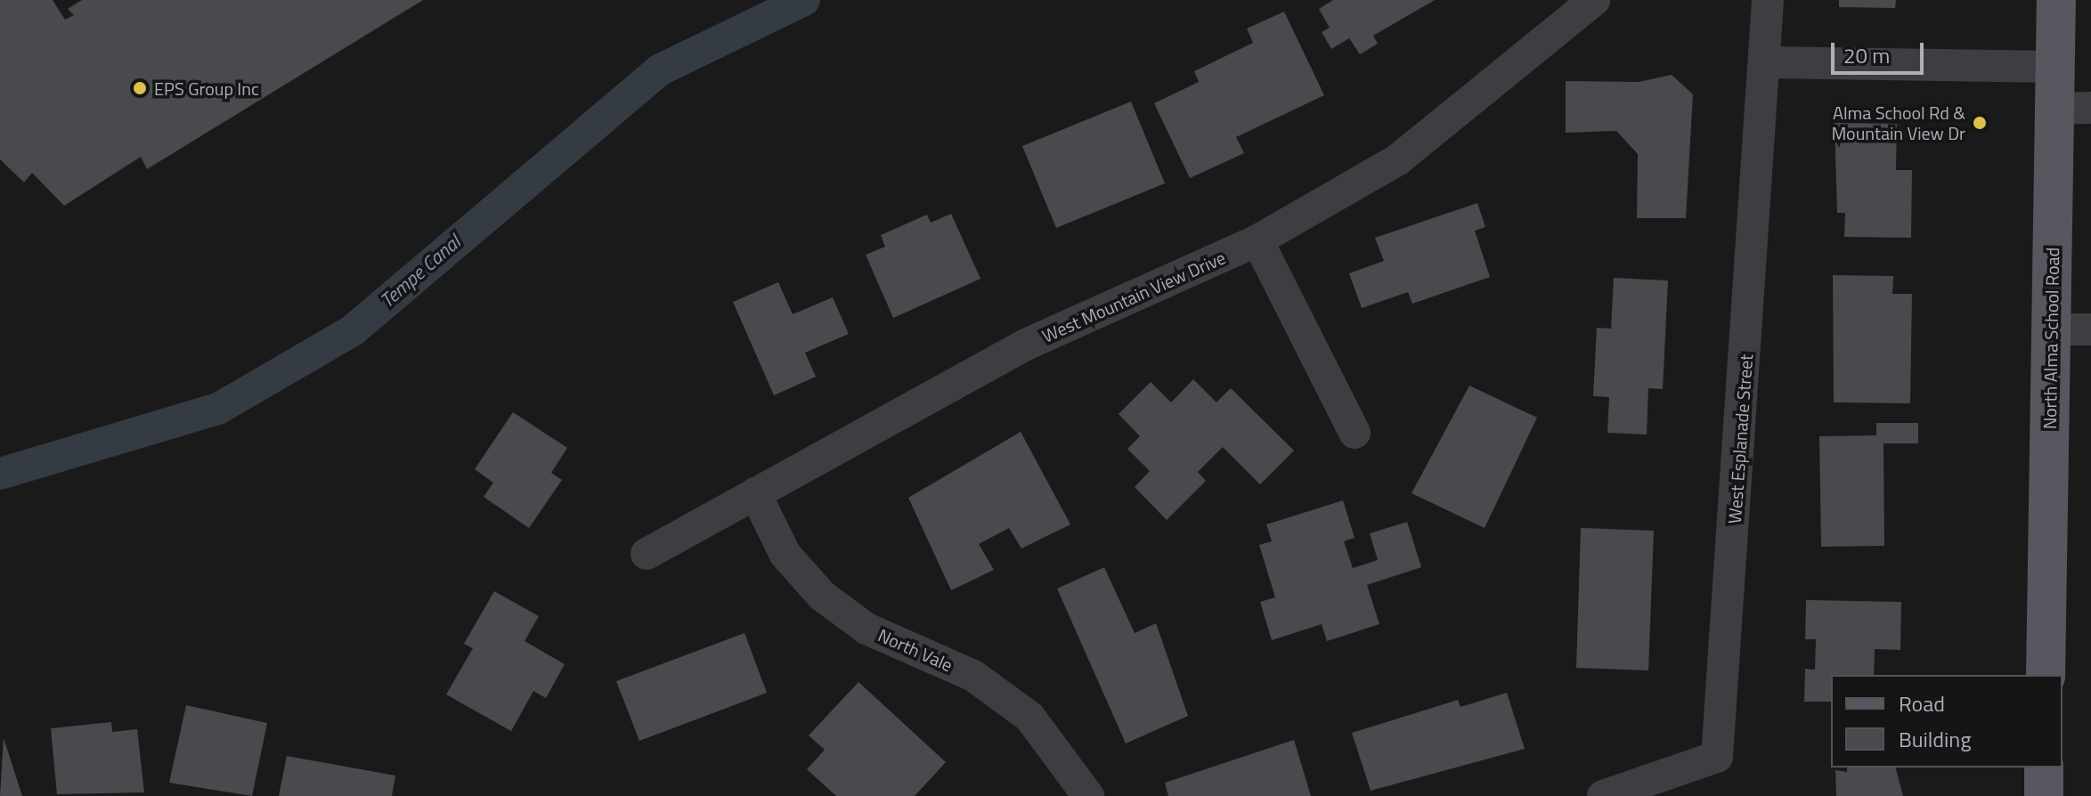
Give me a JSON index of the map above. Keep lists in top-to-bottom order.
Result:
{
  "streets": {
    "main road": ["North Alma School Road"],
    "street": ["West Mountain View Drive", "West Esplanade Street", "North Vale"]
  },
  "crossings": [
    ["West Mountain View Drive", "North Vale"]
  ],
  "water": ["Tempe Canal"],
  "places": ["EPS Group Inc", "Alma School Rd & Mountain View Dr"],
  "legend": ["Road", "Building"],
  "scale_bar": "20 m"
}
